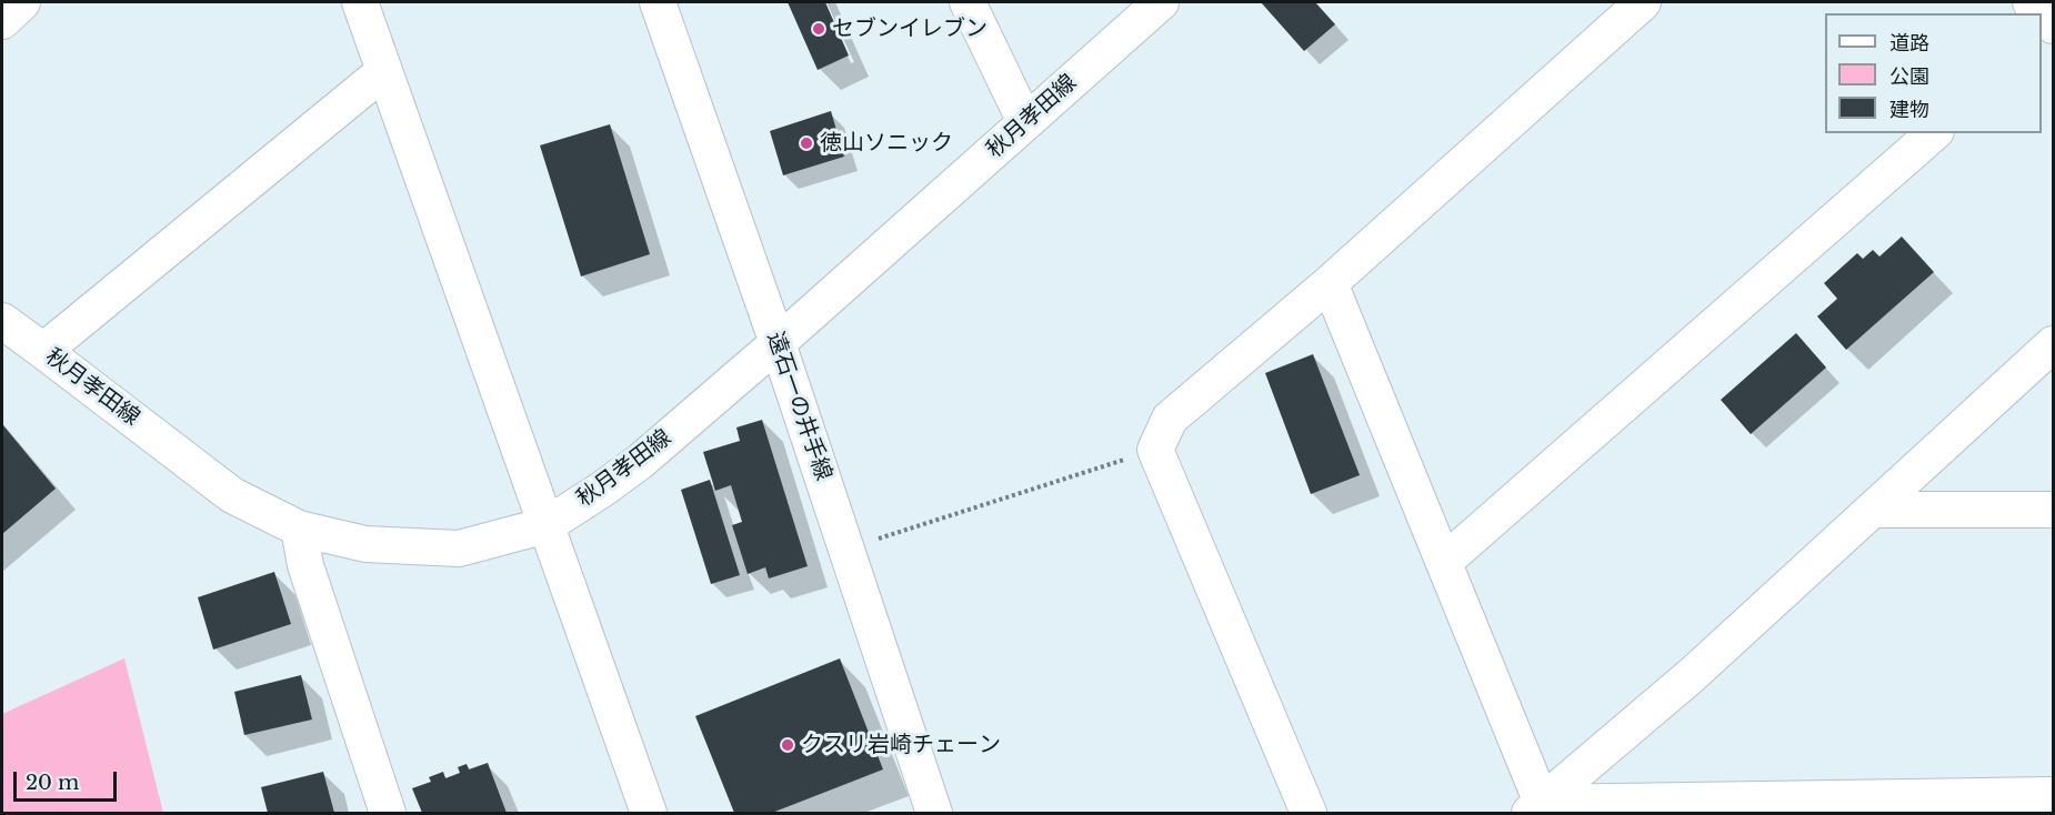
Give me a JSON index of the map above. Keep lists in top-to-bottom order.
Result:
{
  "streets": {
    "street": ["秋月孝田線", "遠石一の井手線"]
  },
  "crossings": [
    ["秋月孝田線", "遠石一の井手線"]
  ],
  "places": ["セブンイレブン", "徳山ソニック", "クスリ岩崎チェーン"],
  "legend": ["道路", "公園", "建物"],
  "scale_bar": "20 m"
}
